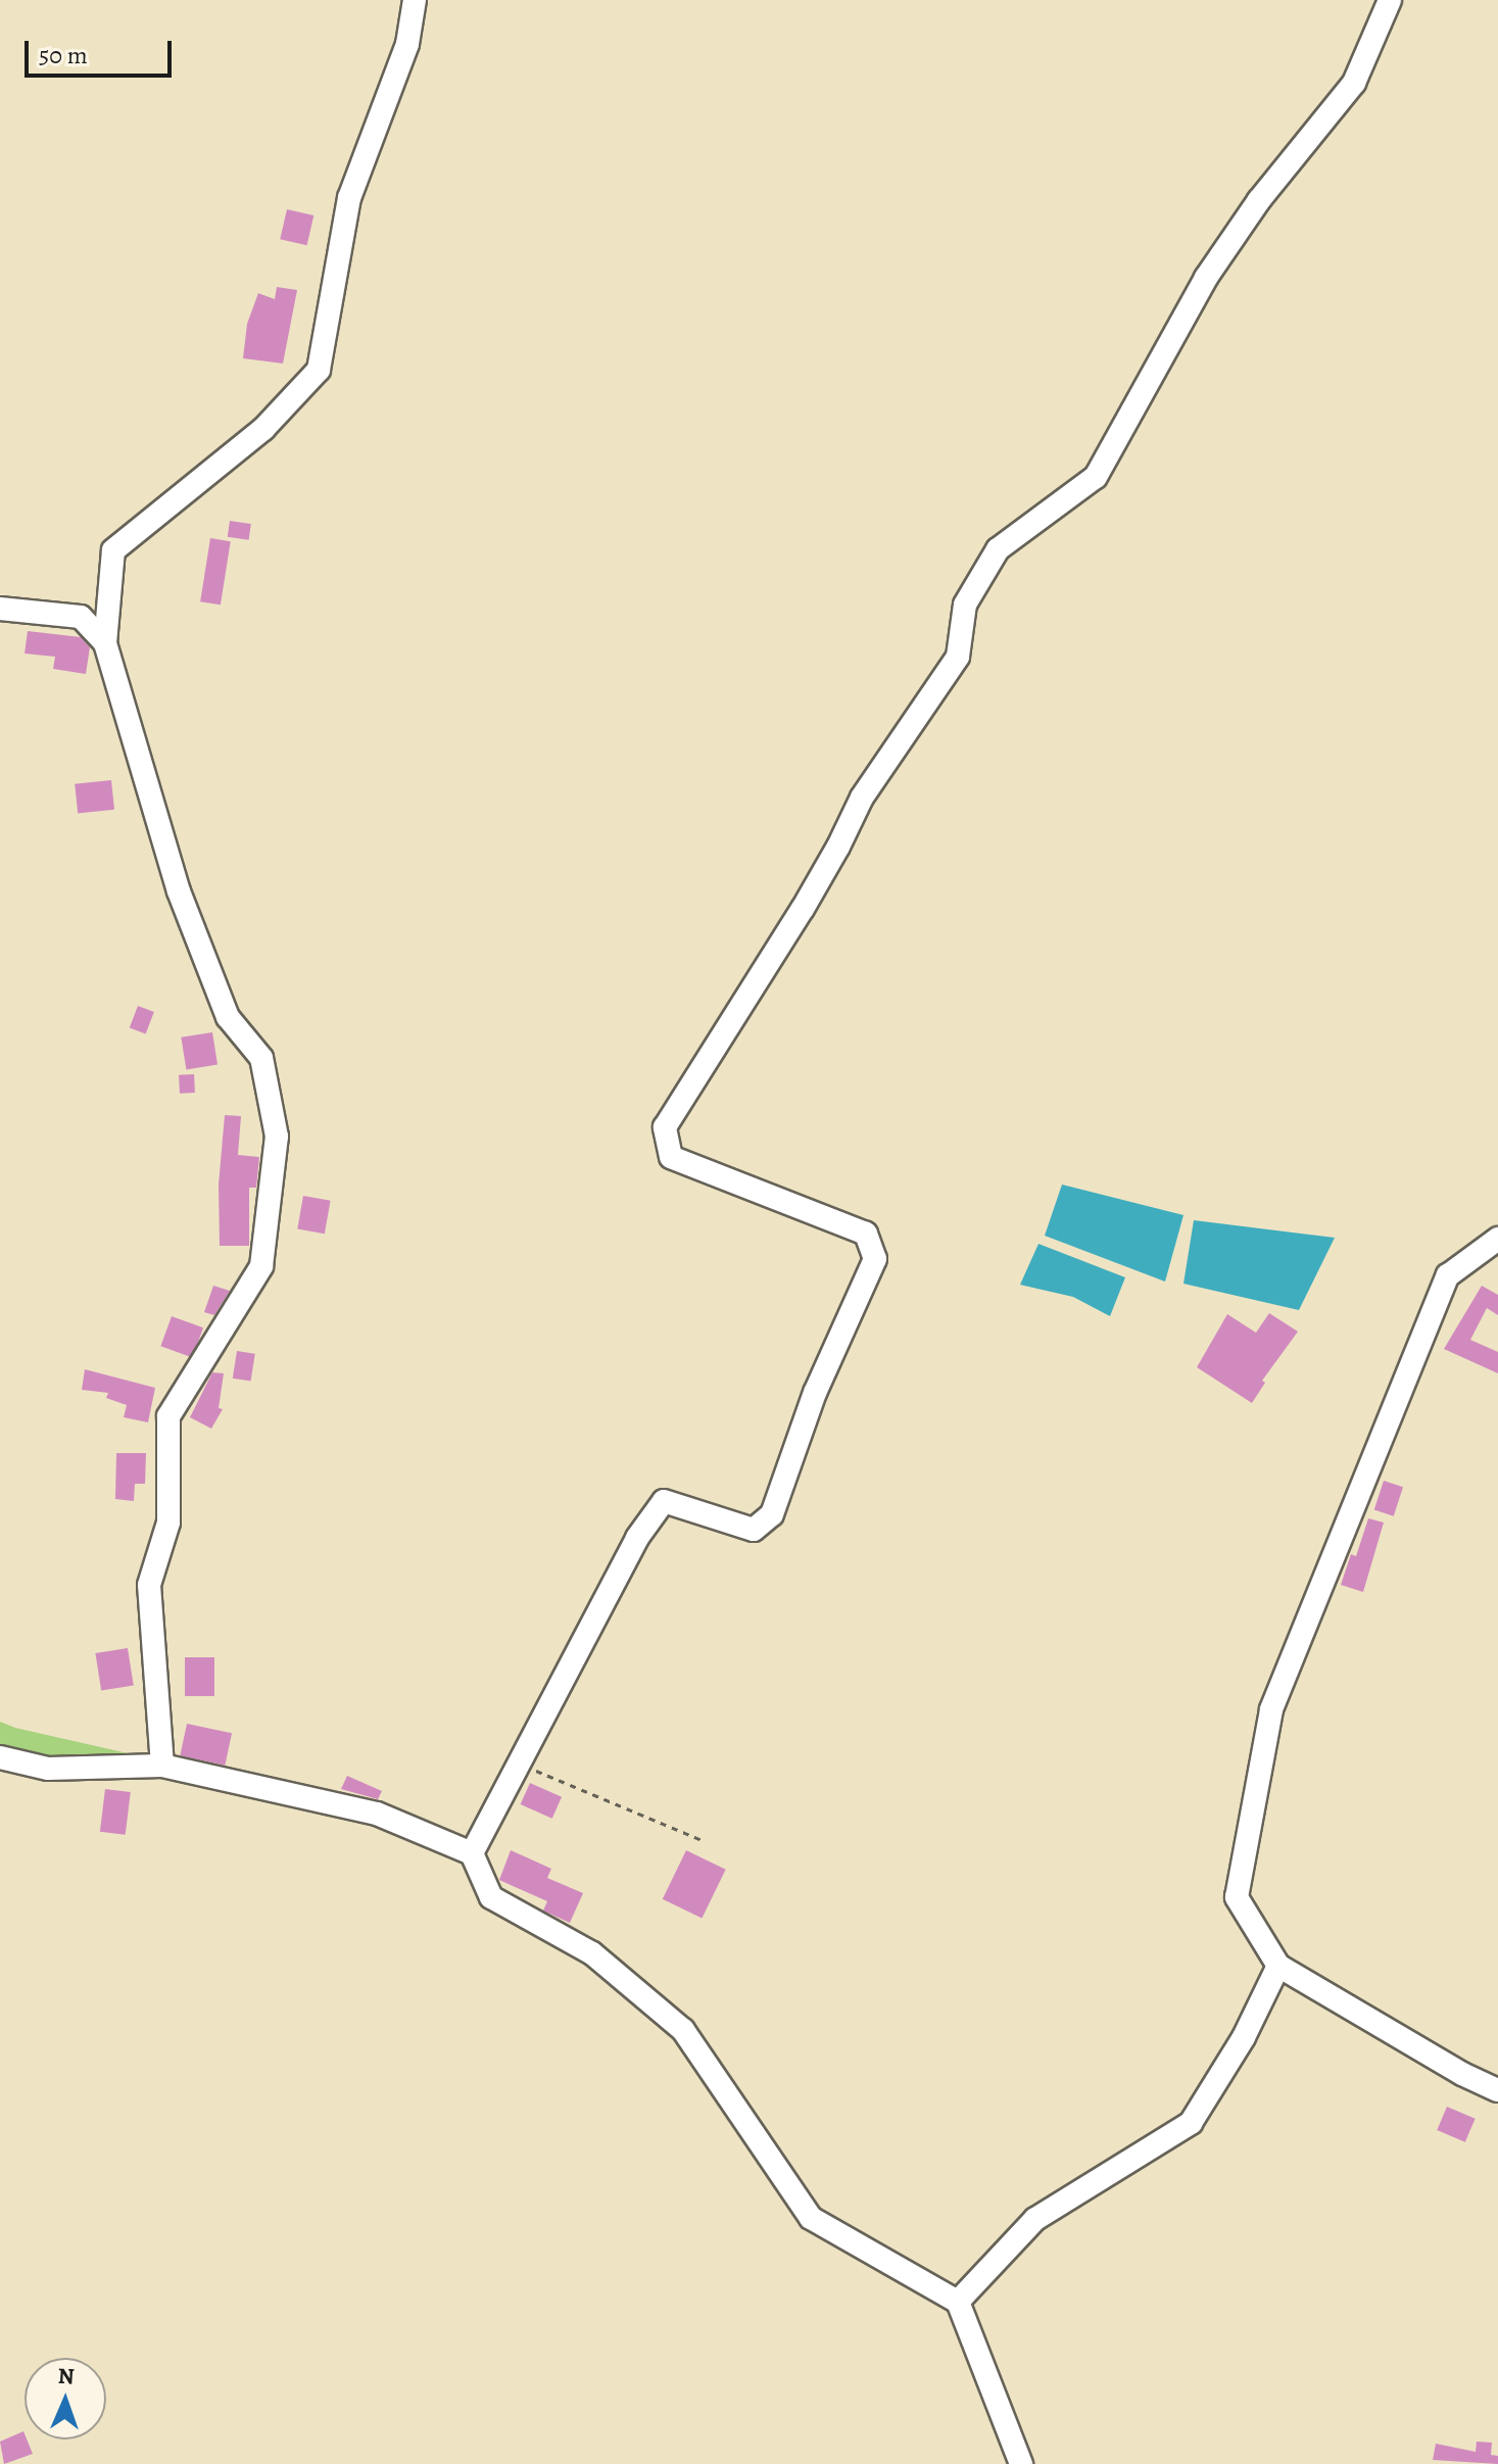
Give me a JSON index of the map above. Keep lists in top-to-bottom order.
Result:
{
  "scale_bar": "50 m",
  "north": "top"
}
